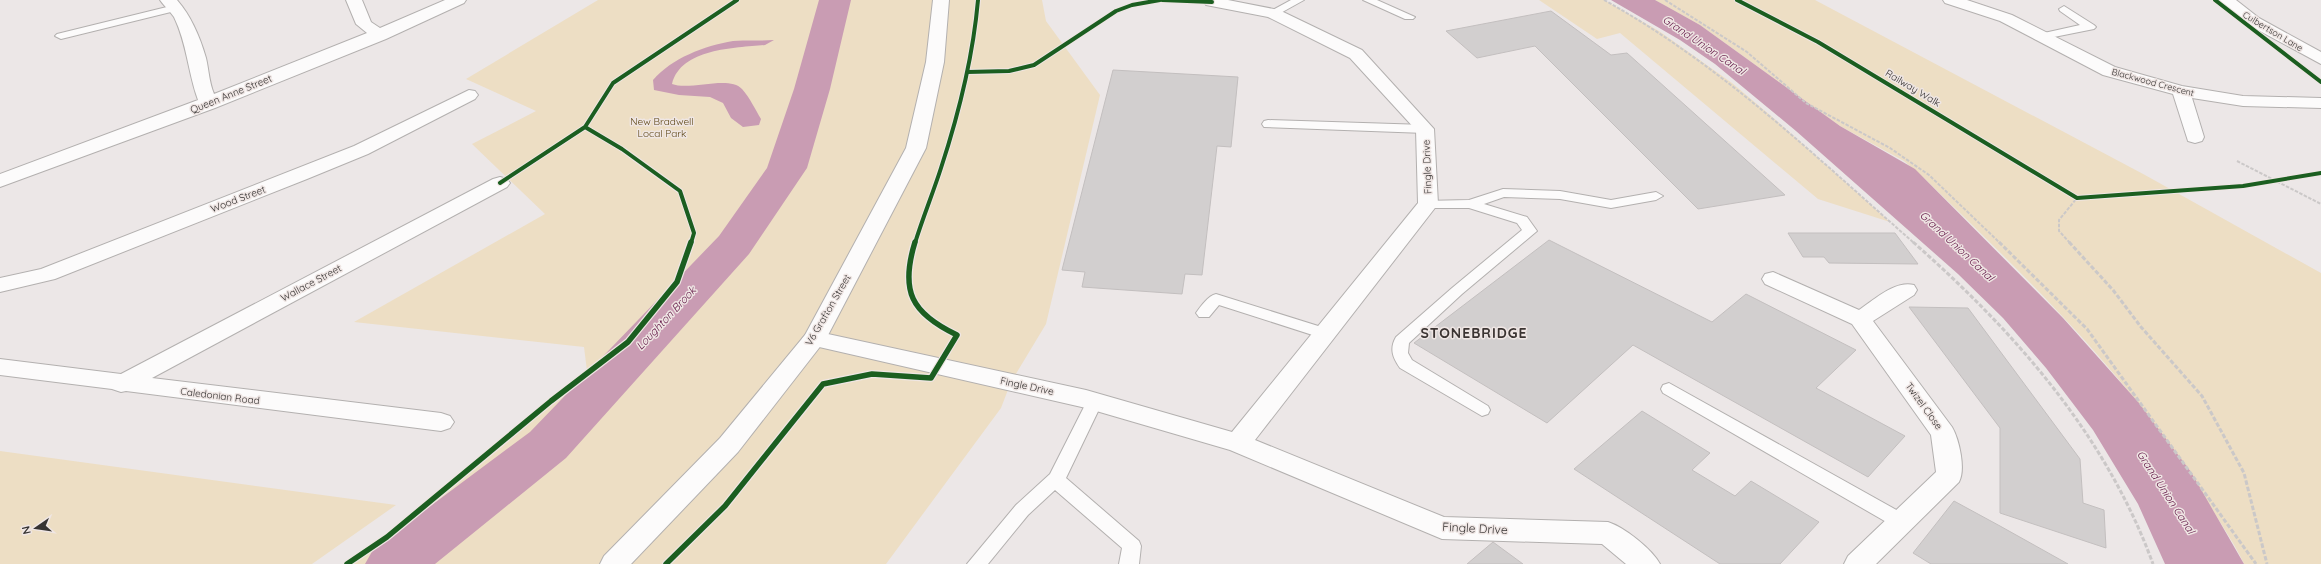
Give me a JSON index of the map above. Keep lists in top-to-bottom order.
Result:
{
  "streets": {
    "street": [
      "Culbertson Lane",
      "Blackwood Crescent",
      "Queen Anne Street",
      "Fingle Drive",
      "Wood Street",
      "Wallace Street",
      "V6 Grafton Street",
      "Caledonian Road",
      "Twizel Close"
    ],
    "cycle path": ["Railway Walk"]
  },
  "crossings": [
    ["Fingle Drive", "V6 Grafton Street"],
    ["Wallace Street", "Caledonian Road"]
  ],
  "districts": ["STONEBRIDGE"],
  "water": ["Grand Union Canal", "Loughton Brook"],
  "parks": ["New Bradwell Local Park"],
  "north": "left"
}
